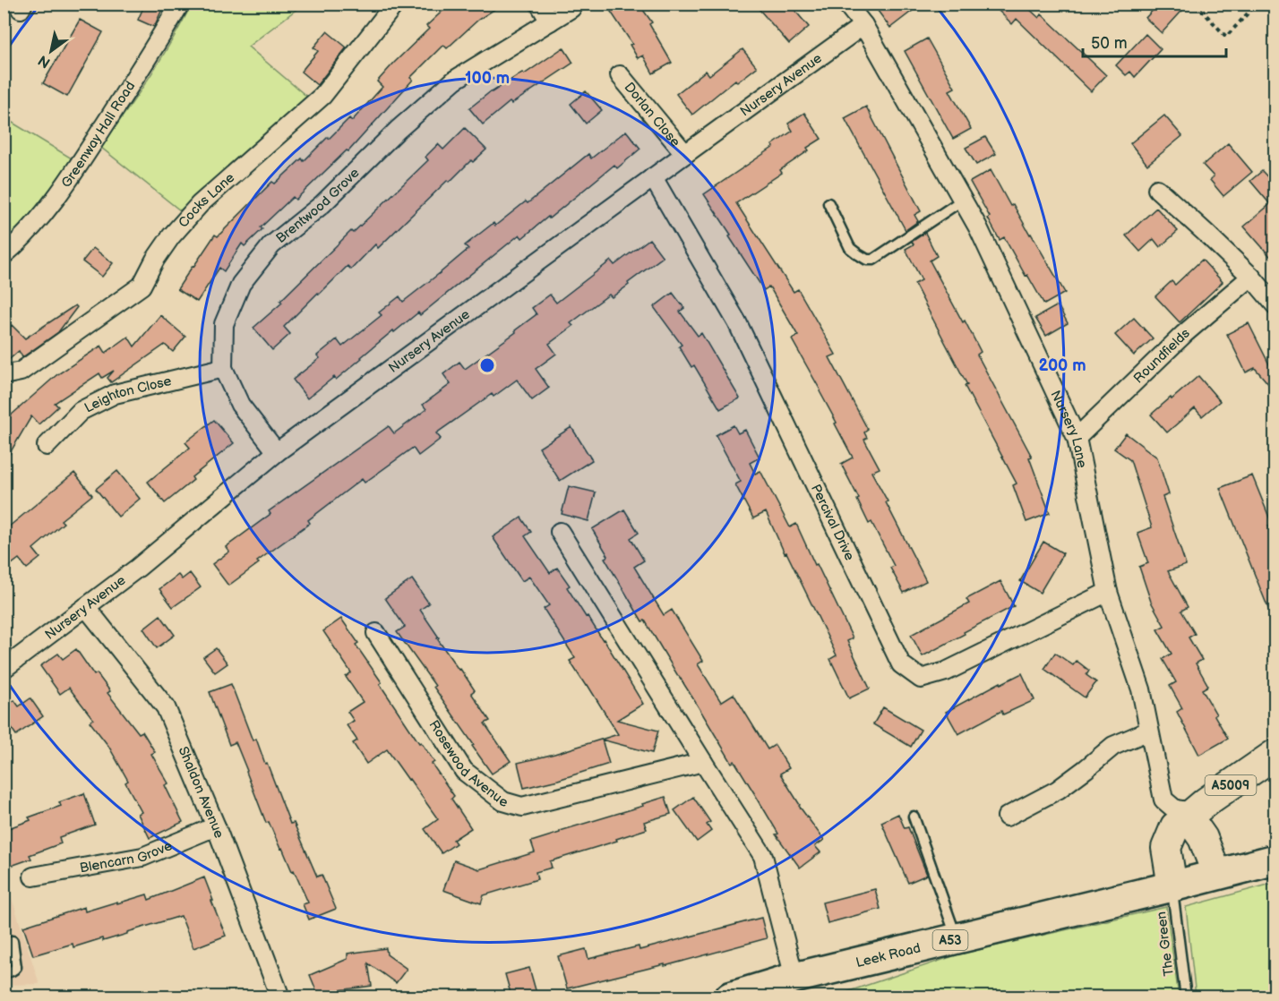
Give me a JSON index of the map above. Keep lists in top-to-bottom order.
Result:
{
  "streets": {
    "highway": ["A53", "Leek Road"],
    "main road": ["A5009"],
    "street": [
      "Nursery Avenue",
      "Dorlan Close",
      "Greenway Hall Road",
      "Cocks Lane",
      "Brentwood Grove",
      "Roundfields",
      "Leighton Close",
      "Nursery Lane",
      "Percival Drive",
      "Rosewood Avenue",
      "Shaldon Avenue",
      "Blencarn Grove"
    ],
    "lane": ["The Green"]
  },
  "crossings": [
    ["Nursery Avenue", "Dorlan Close"],
    ["Nursery Avenue", "Brentwood Grove"],
    ["Nursery Avenue", "Nursery Lane"],
    ["Nursery Avenue", "Percival Drive"],
    ["Nursery Avenue", "Shaldon Avenue"],
    ["Brentwood Grove", "Leighton Close"],
    ["Roundfields", "Nursery Lane"],
    ["Nursery Lane", "Percival Drive"],
    ["Nursery Lane", "A5009"],
    ["A5009", "A53"],
    ["A5009", "The Green"],
    ["A5009", "Leek Road"],
    ["Shaldon Avenue", "Blencarn Grove"],
    ["A53", "The Green"],
    ["A53", "Leek Road"],
    ["The Green", "Leek Road"]
  ],
  "scale_bar": "50 m",
  "north": "bottom left",
  "rings": ["100 m", "200 m"]
}
